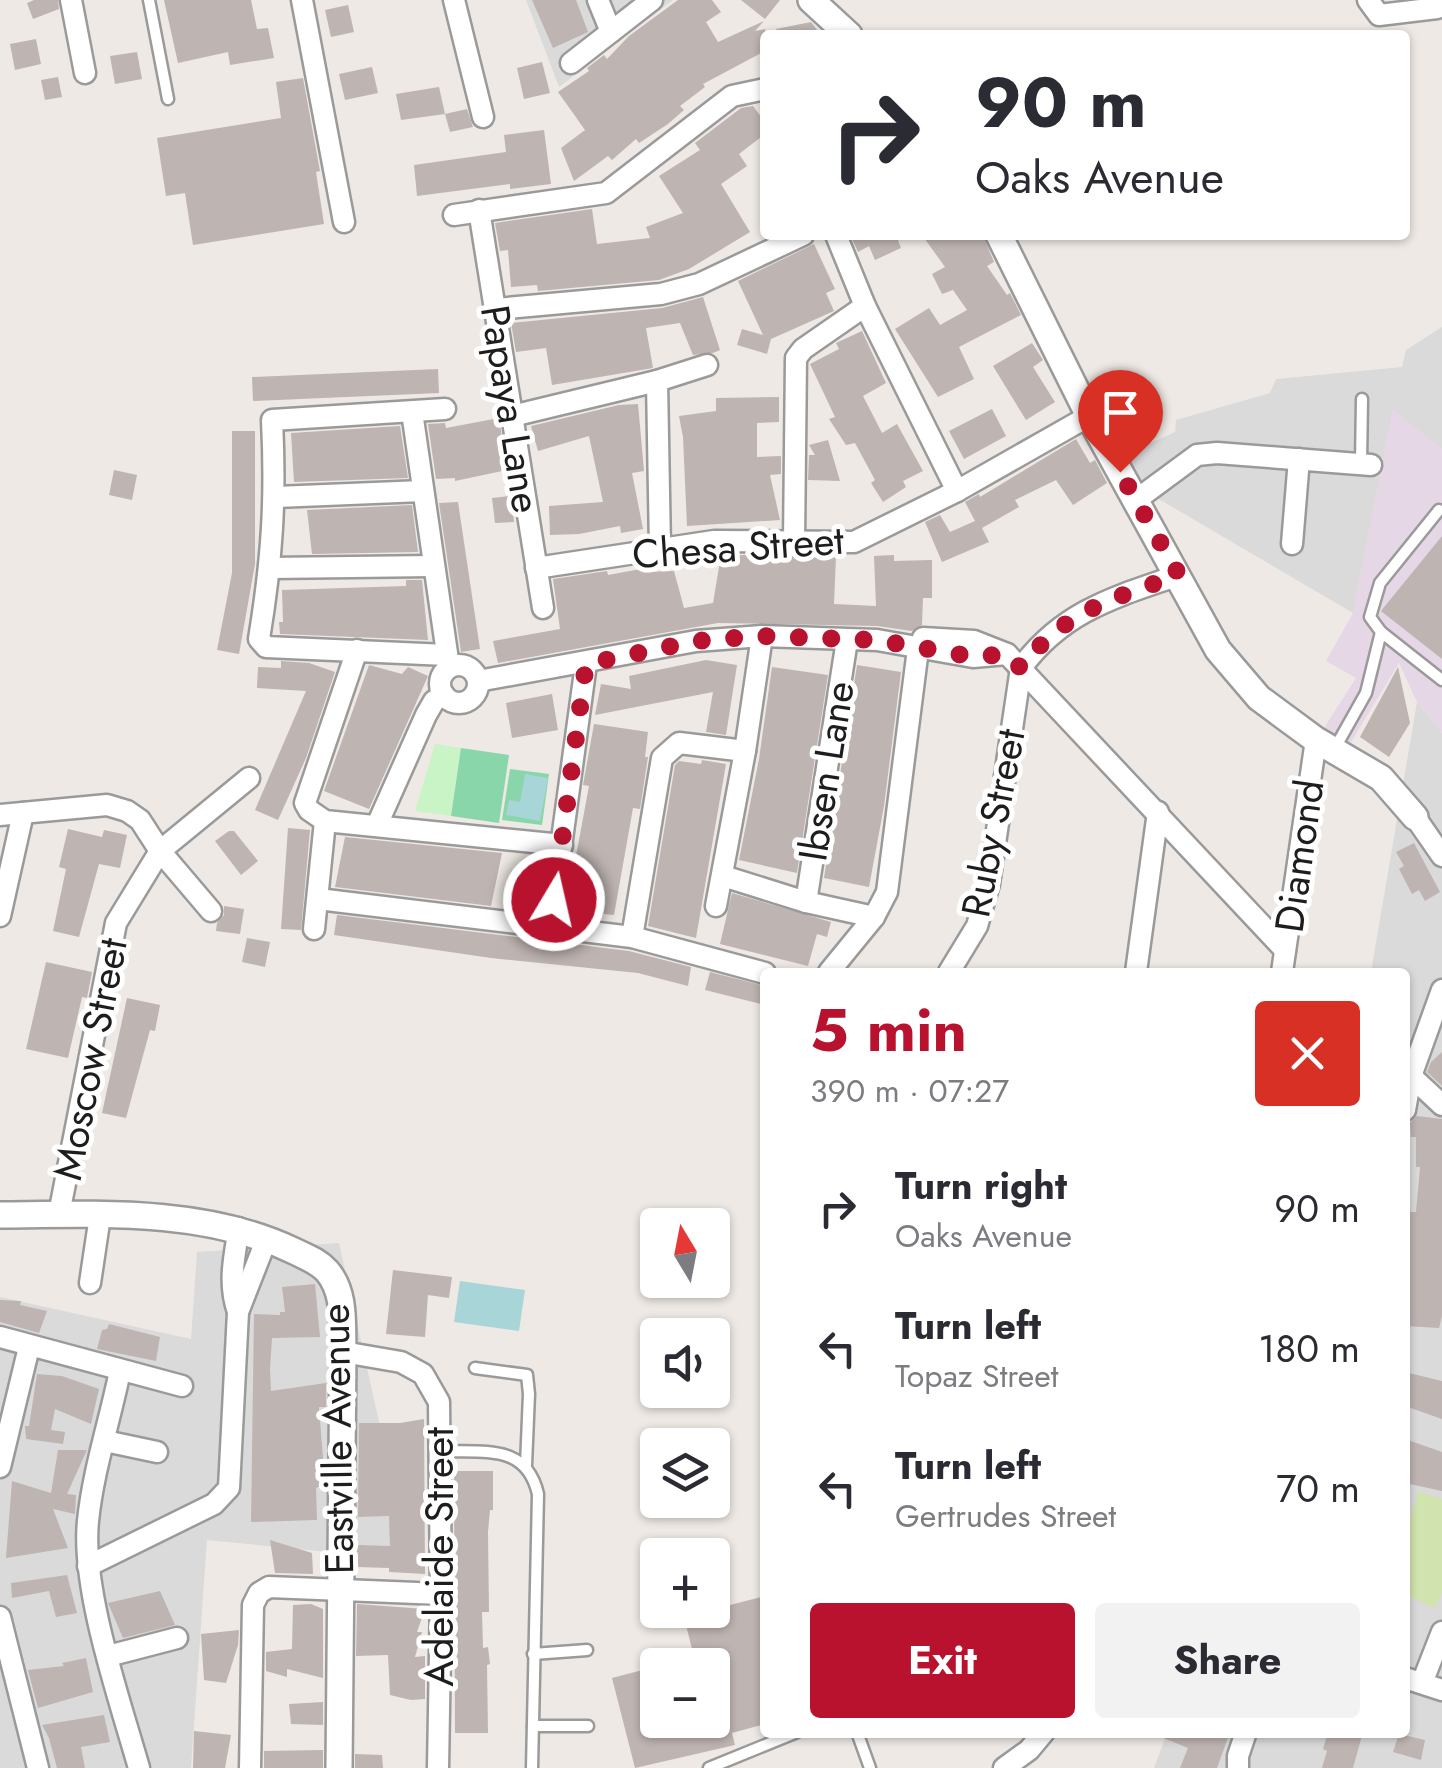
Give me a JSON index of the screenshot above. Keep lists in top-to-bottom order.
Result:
{
  "streets": {
    "street": [
      "Papaya Lane",
      "Chesa Street",
      "Ibsen Lane",
      "Ruby Street",
      "Diamond",
      "Moscow Street",
      "Eastville Avenue",
      "Adelaide Street"
    ]
  },
  "crossings": [
    ["Papaya Lane", "Chesa Street"],
    ["Moscow Street", "Eastville Avenue"],
    ["Eastville Avenue", "Adelaide Street"]
  ],
  "north": "top",
  "page": {
    "turn": ["90 m", "Oaks Avenue"],
    "heading": ["5 min", "390 m · 07:27"],
    "list": [
      {
        "name": "Turn right",
        "note": "Oaks Avenue",
        "value": "90 m"
      },
      {
        "name": "Turn left",
        "note": "Topaz Street",
        "value": "180 m"
      },
      {
        "name": "Turn left",
        "note": "Gertrudes Street",
        "value": "70 m"
      }
    ],
    "map_buttons": ["+", "−"],
    "buttons": ["Exit", "Share"]
  }
}
